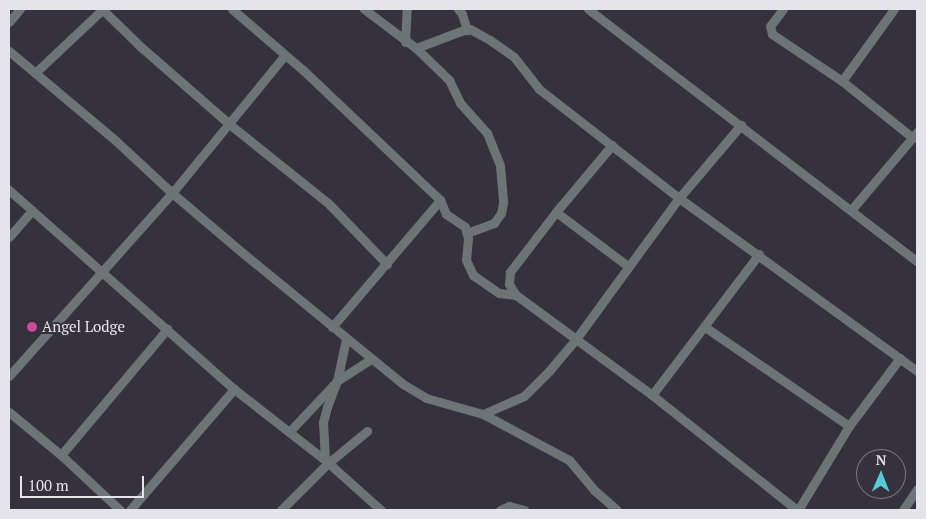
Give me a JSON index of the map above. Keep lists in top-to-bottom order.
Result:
{
  "places": ["Angel Lodge"],
  "scale_bar": "100 m",
  "north": "top"
}
